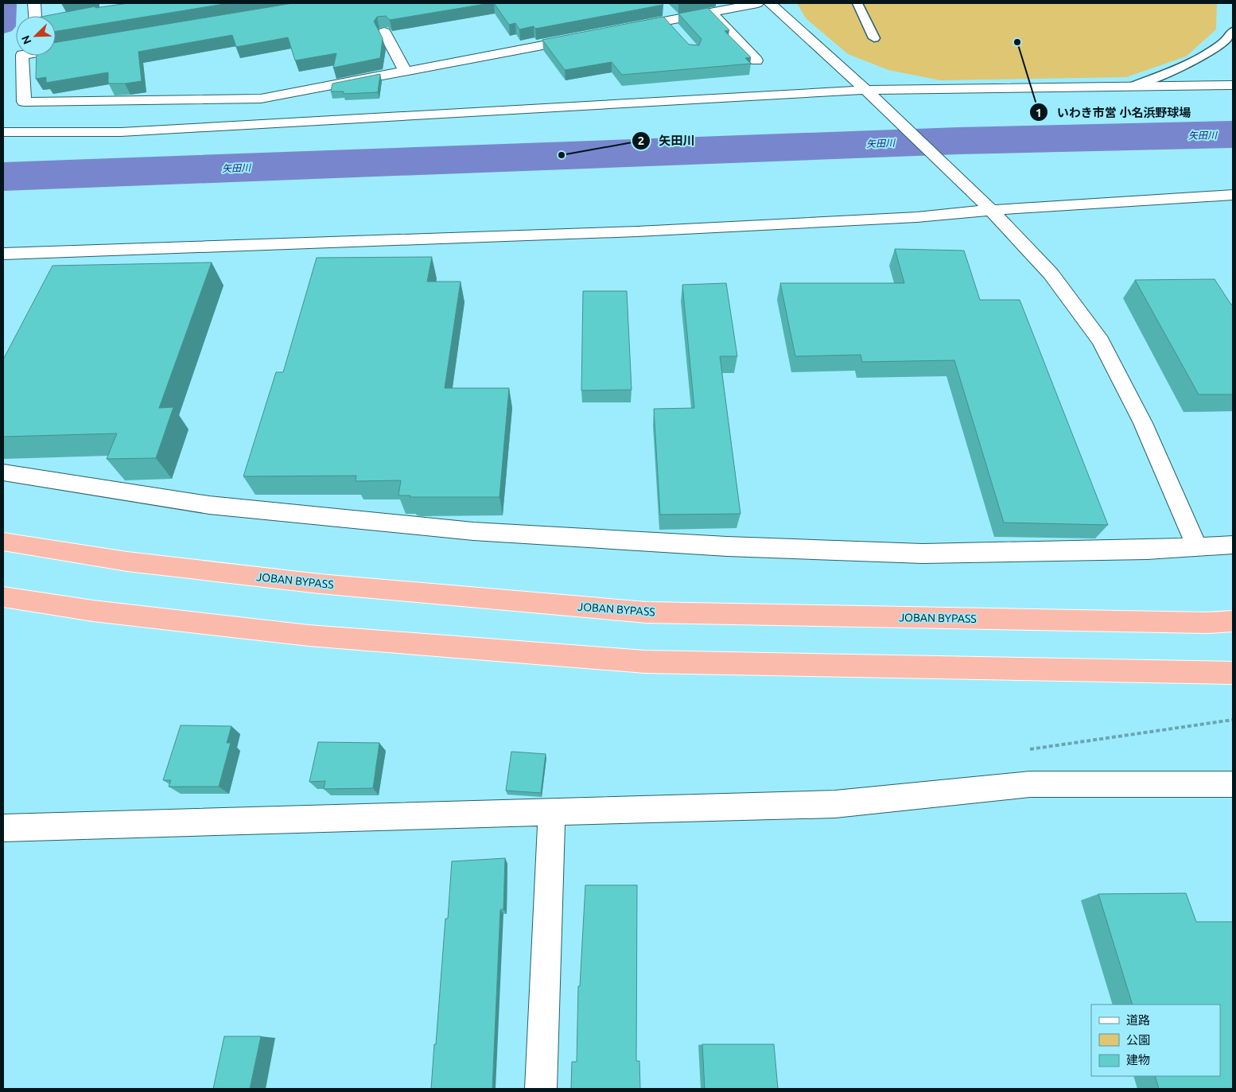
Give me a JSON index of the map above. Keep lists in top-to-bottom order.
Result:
{
  "streets": {
    "highway": ["JOBAN BYPASS"]
  },
  "water": ["矢田川"],
  "places": ["いわき市営 小名浜野球場", "矢田川"],
  "legend": ["道路", "公園", "建物"],
  "north": "bottom left"
}
